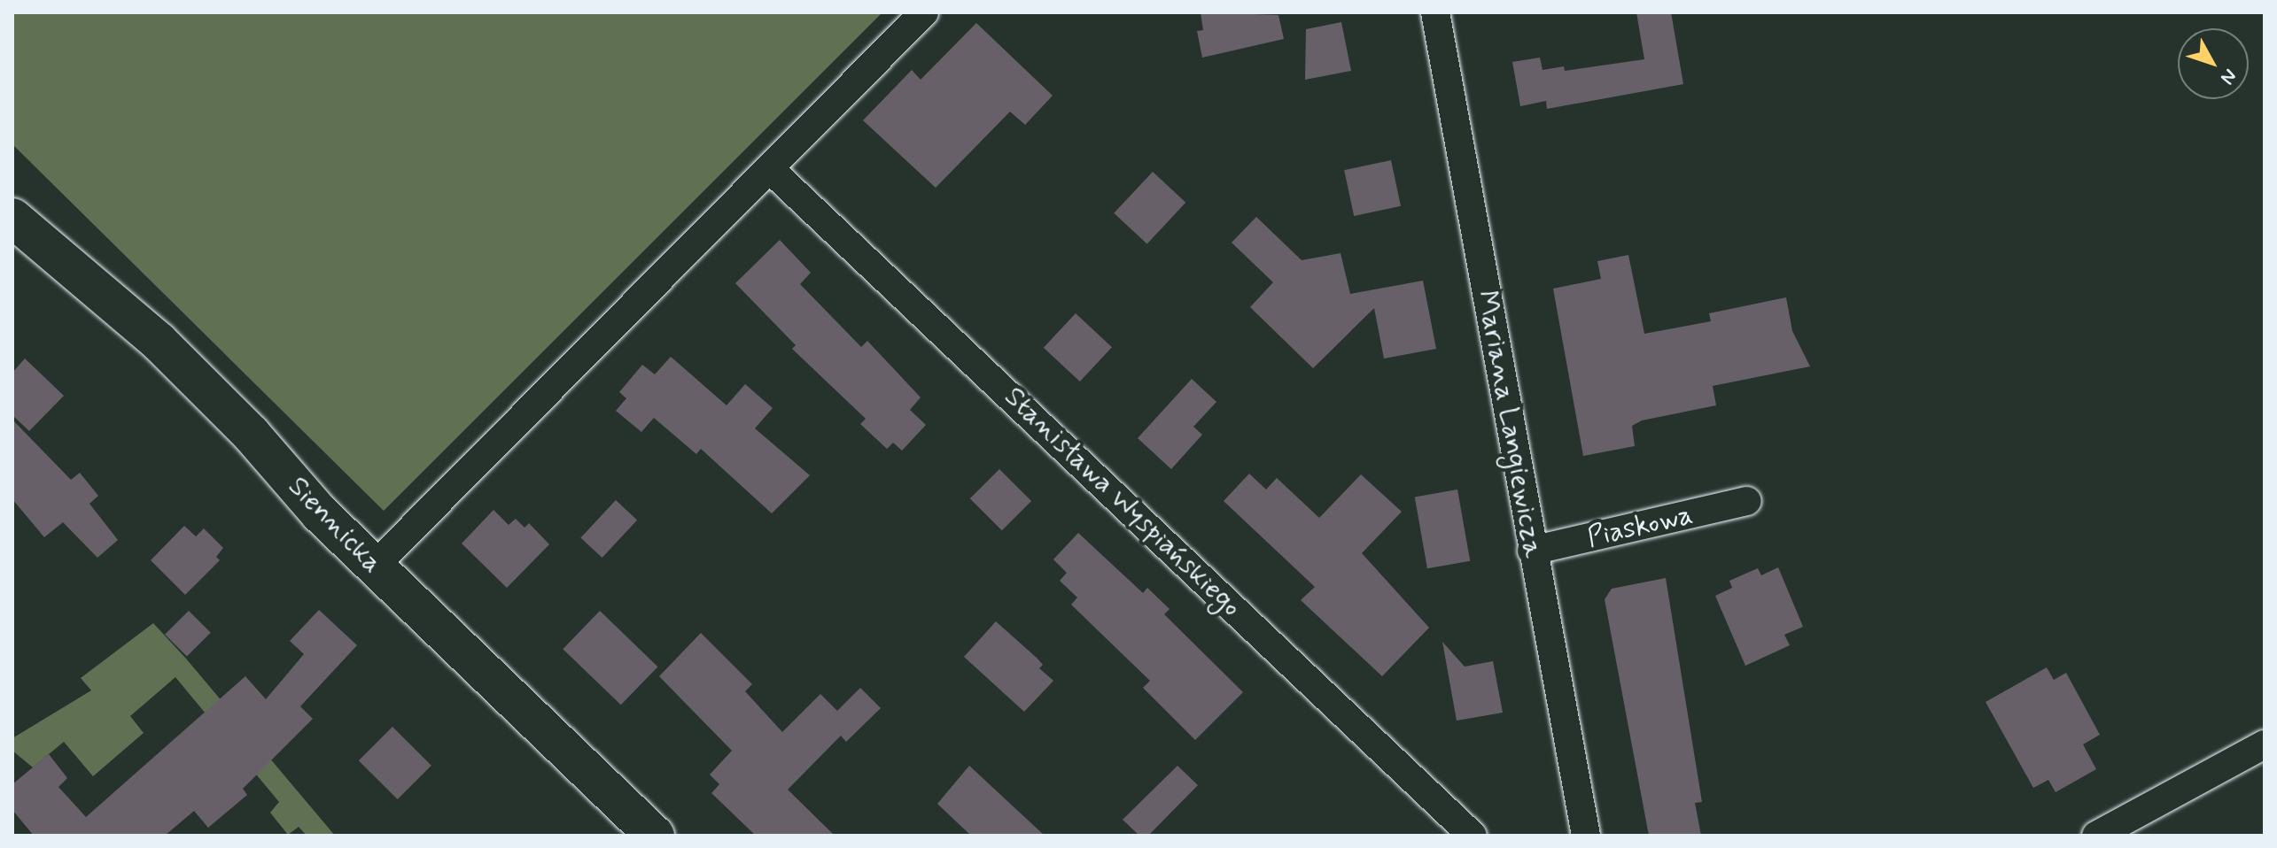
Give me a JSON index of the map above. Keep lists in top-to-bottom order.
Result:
{
  "streets": {
    "main road": ["Siennicka"],
    "street": ["Mariana Langiewicza", "Stanisława Wyspiańskiego", "Piaskowa"]
  },
  "crossings": [
    ["Mariana Langiewicza", "Piaskowa"]
  ],
  "north": "bottom right"
}
